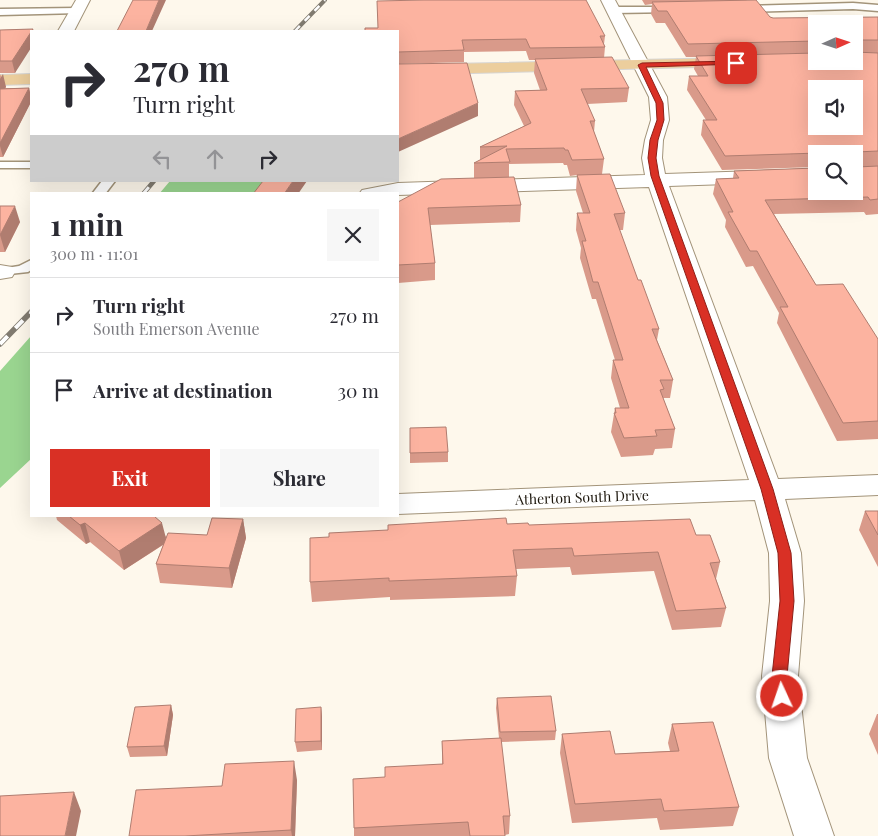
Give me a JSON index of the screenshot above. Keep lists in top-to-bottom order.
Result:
{
  "streets": {
    "street": ["Atherton South Drive"]
  },
  "north": "right",
  "page": {
    "turn": ["270 m", "Turn right"],
    "heading": ["1 min", "300 m · 11:01"],
    "list": [
      {
        "name": "Turn right",
        "note": "South Emerson Avenue",
        "value": "270 m"
      },
      {
        "name": "Arrive at destination",
        "value": "30 m"
      }
    ],
    "buttons": ["Exit", "Share"]
  }
}
